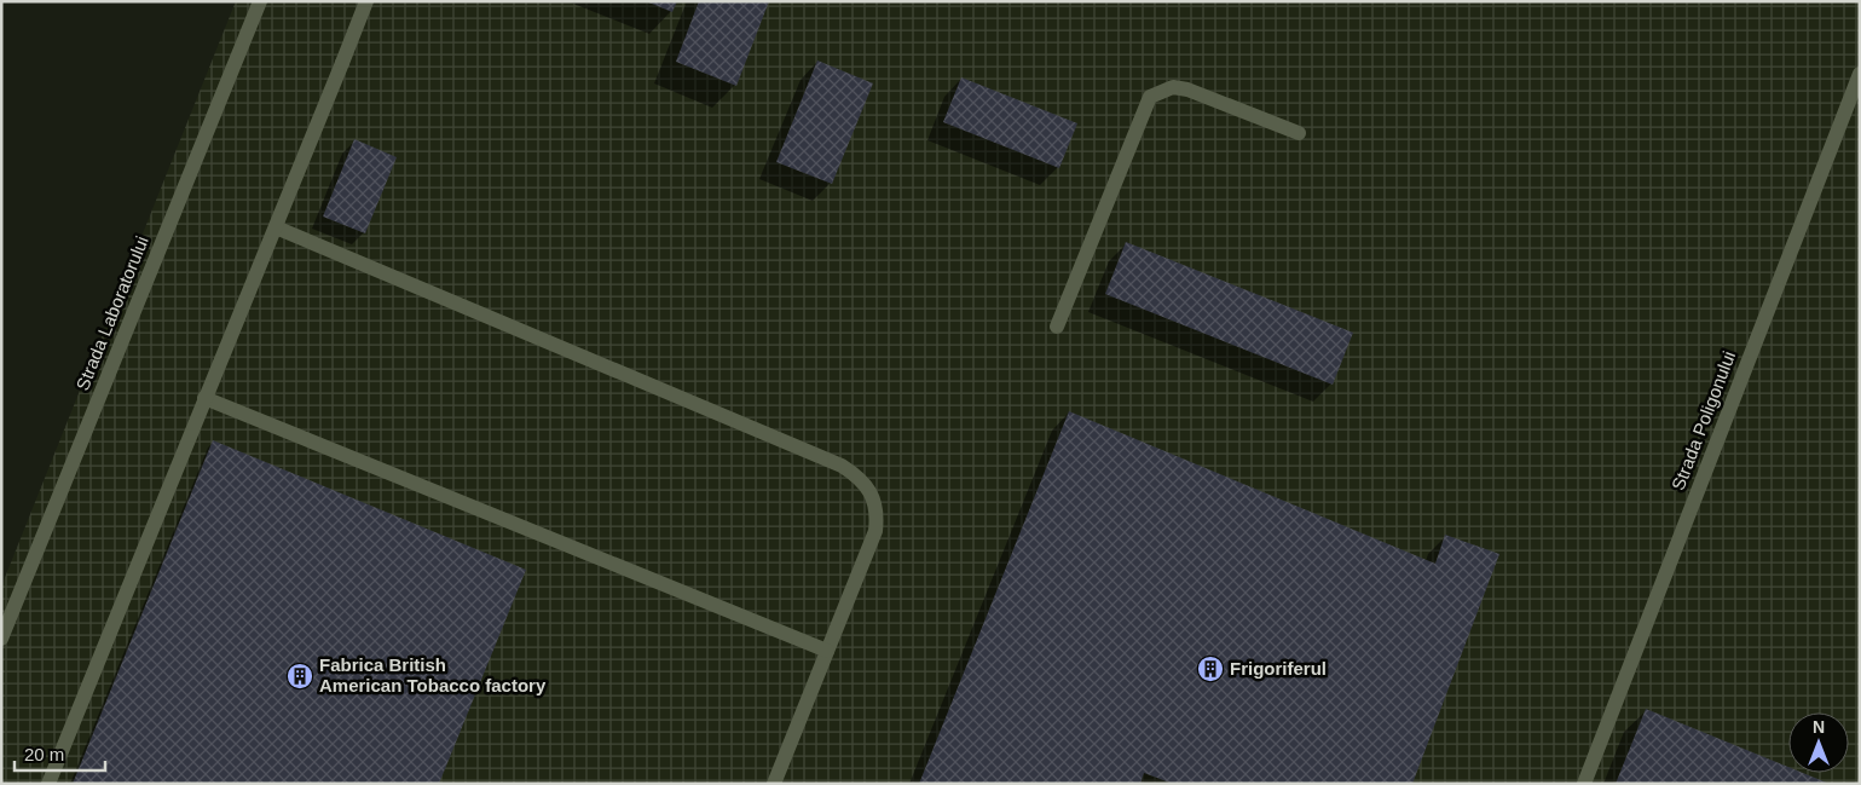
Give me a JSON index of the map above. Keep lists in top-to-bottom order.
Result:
{
  "streets": {
    "street": ["Strada Laboratorului", "Strada Poligonului"]
  },
  "places": {
    "building": ["Frigoriferul", "Fabrica British American Tobacco factory"]
  },
  "scale_bar": "20 m",
  "north": "top"
}
